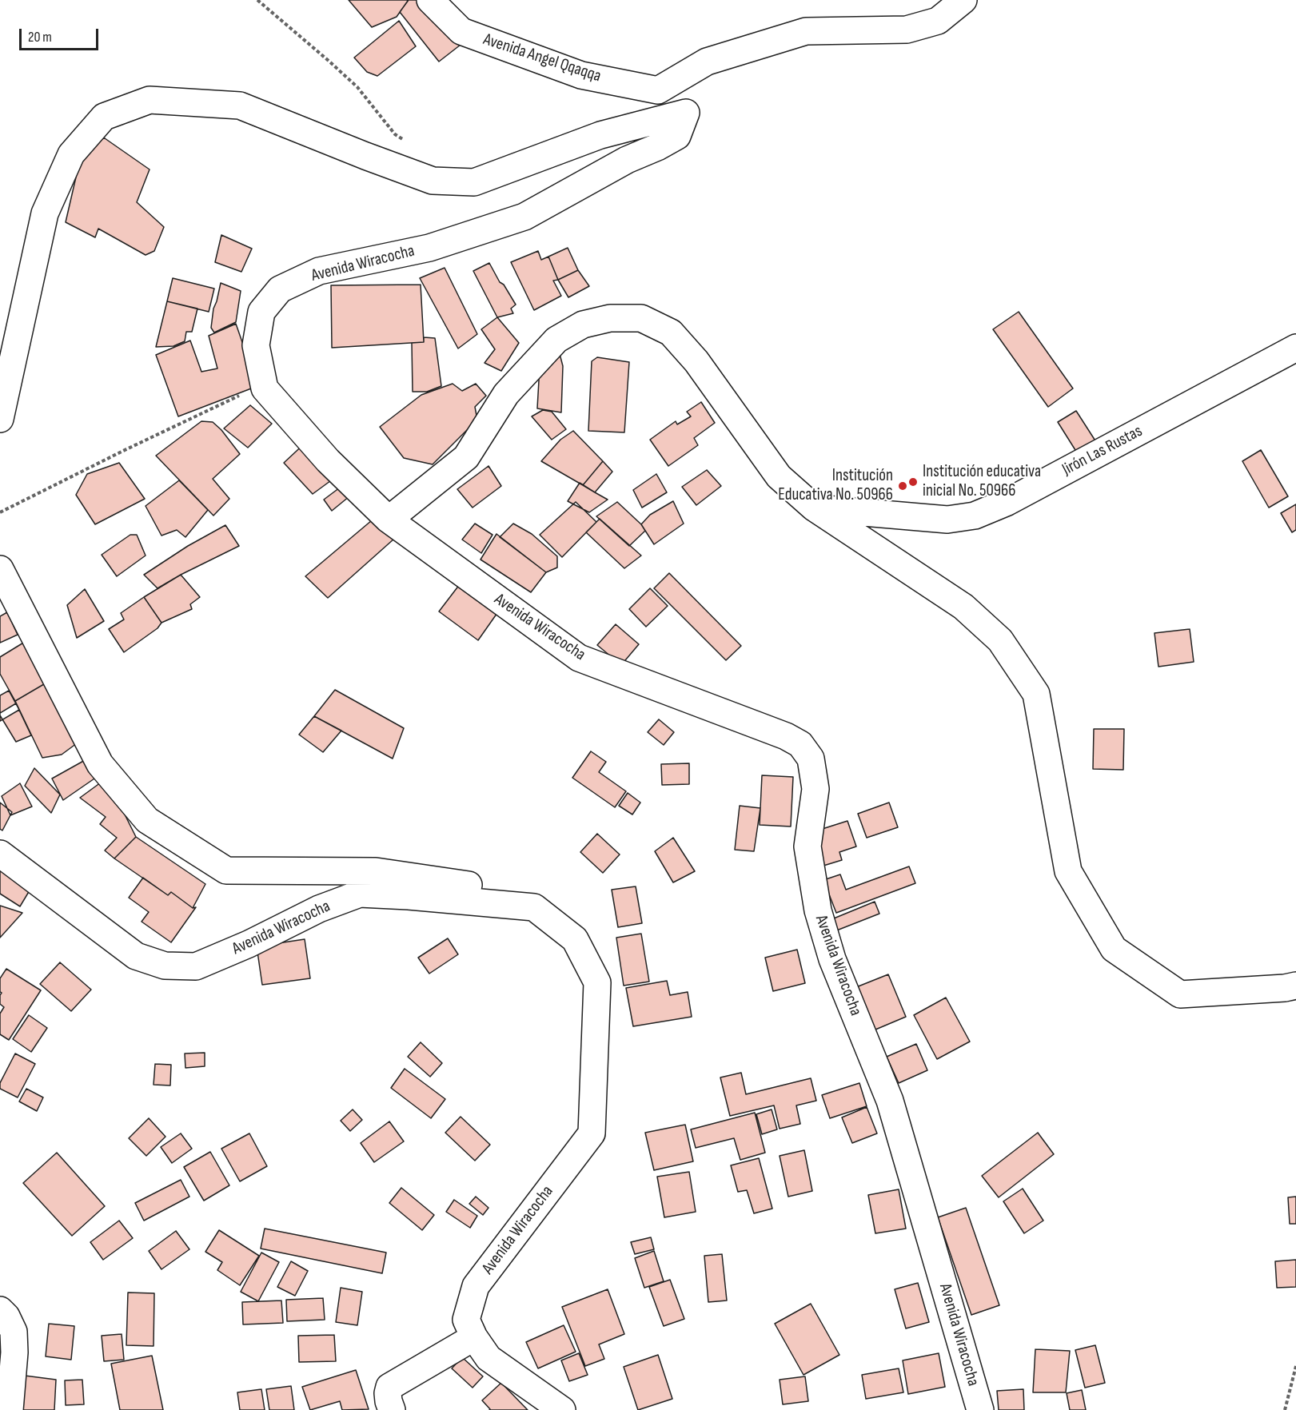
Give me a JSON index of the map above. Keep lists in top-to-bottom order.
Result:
{
  "streets": {
    "street": ["Avenida Angel Qqaqqa", "Avenida Wiracocha", "Jirón Las Rustas"]
  },
  "places": ["Institución educativa inicial No. 50966", "Institución Educativa No. 50966"],
  "scale_bar": "20 m"
}
